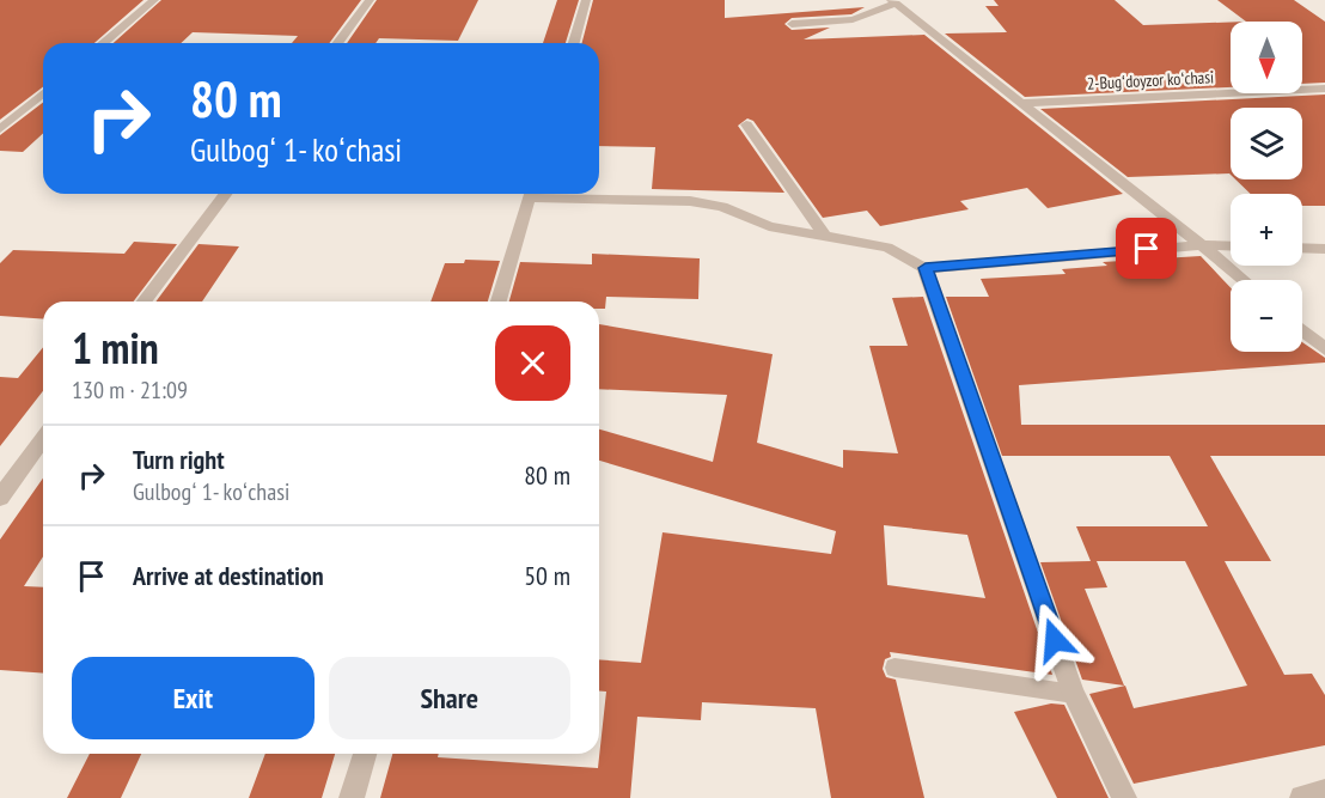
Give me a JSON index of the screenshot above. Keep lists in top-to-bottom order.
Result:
{
  "streets": {
    "street": ["2-Bugʻdoyzor koʻchasi"]
  },
  "north": "bottom",
  "page": {
    "map_buttons": ["+", "−"],
    "turn": ["80 m", "Gulbogʻ 1- koʻchasi"],
    "heading": ["1 min", "130 m · 21:09"],
    "list": [
      {
        "name": "Turn right",
        "note": "Gulbogʻ 1- koʻchasi",
        "value": "80 m"
      },
      {
        "name": "Arrive at destination",
        "value": "50 m"
      }
    ],
    "buttons": ["Exit", "Share"]
  }
}
